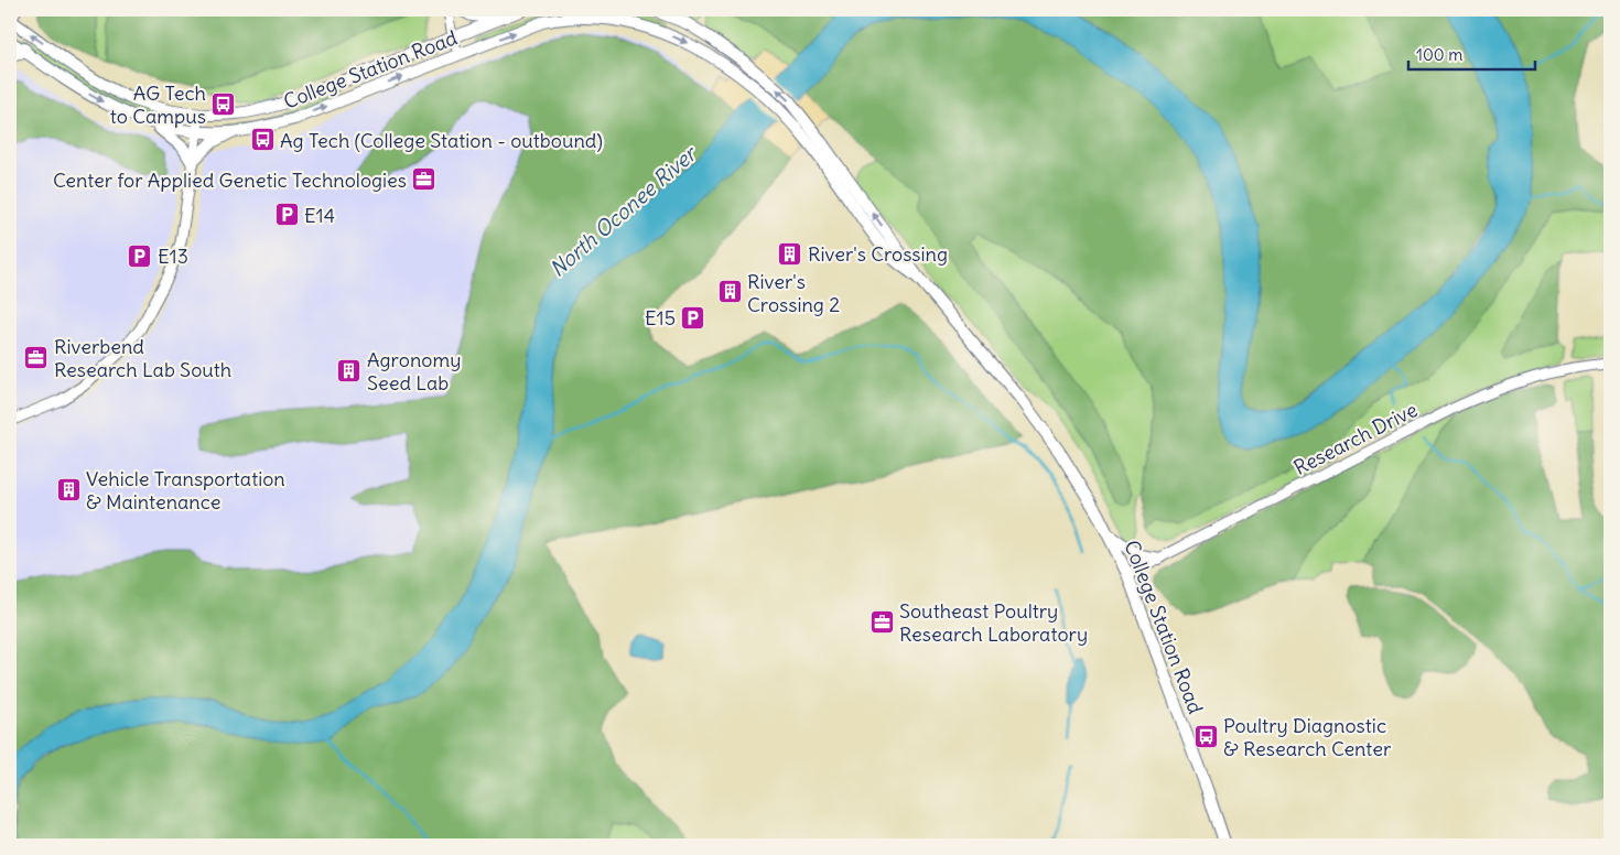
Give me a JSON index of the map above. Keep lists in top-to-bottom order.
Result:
{
  "streets": {
    "main road": ["College Station Road"],
    "street": ["Research Drive"]
  },
  "crossings": [
    ["College Station Road", "Research Drive"]
  ],
  "water": ["North Oconee River"],
  "places": {
    "bus stop": ["AG Tech to Campus", "Ag Tech (College Station - outbound)", "Poultry Diagnostic & Research Center"],
    "office": ["Center for Applied Genetic Technologies", "Riverbend Research Lab South", "Southeast Poultry Research Laboratory"],
    "parking": ["E14", "E13", "E15"],
    "building": [
      "River's Crossing",
      "River's Crossing 2",
      "Agronomy Seed Lab",
      "Vehicle Transportation & Maintenance"
    ]
  },
  "scale_bar": "100 m"
}
